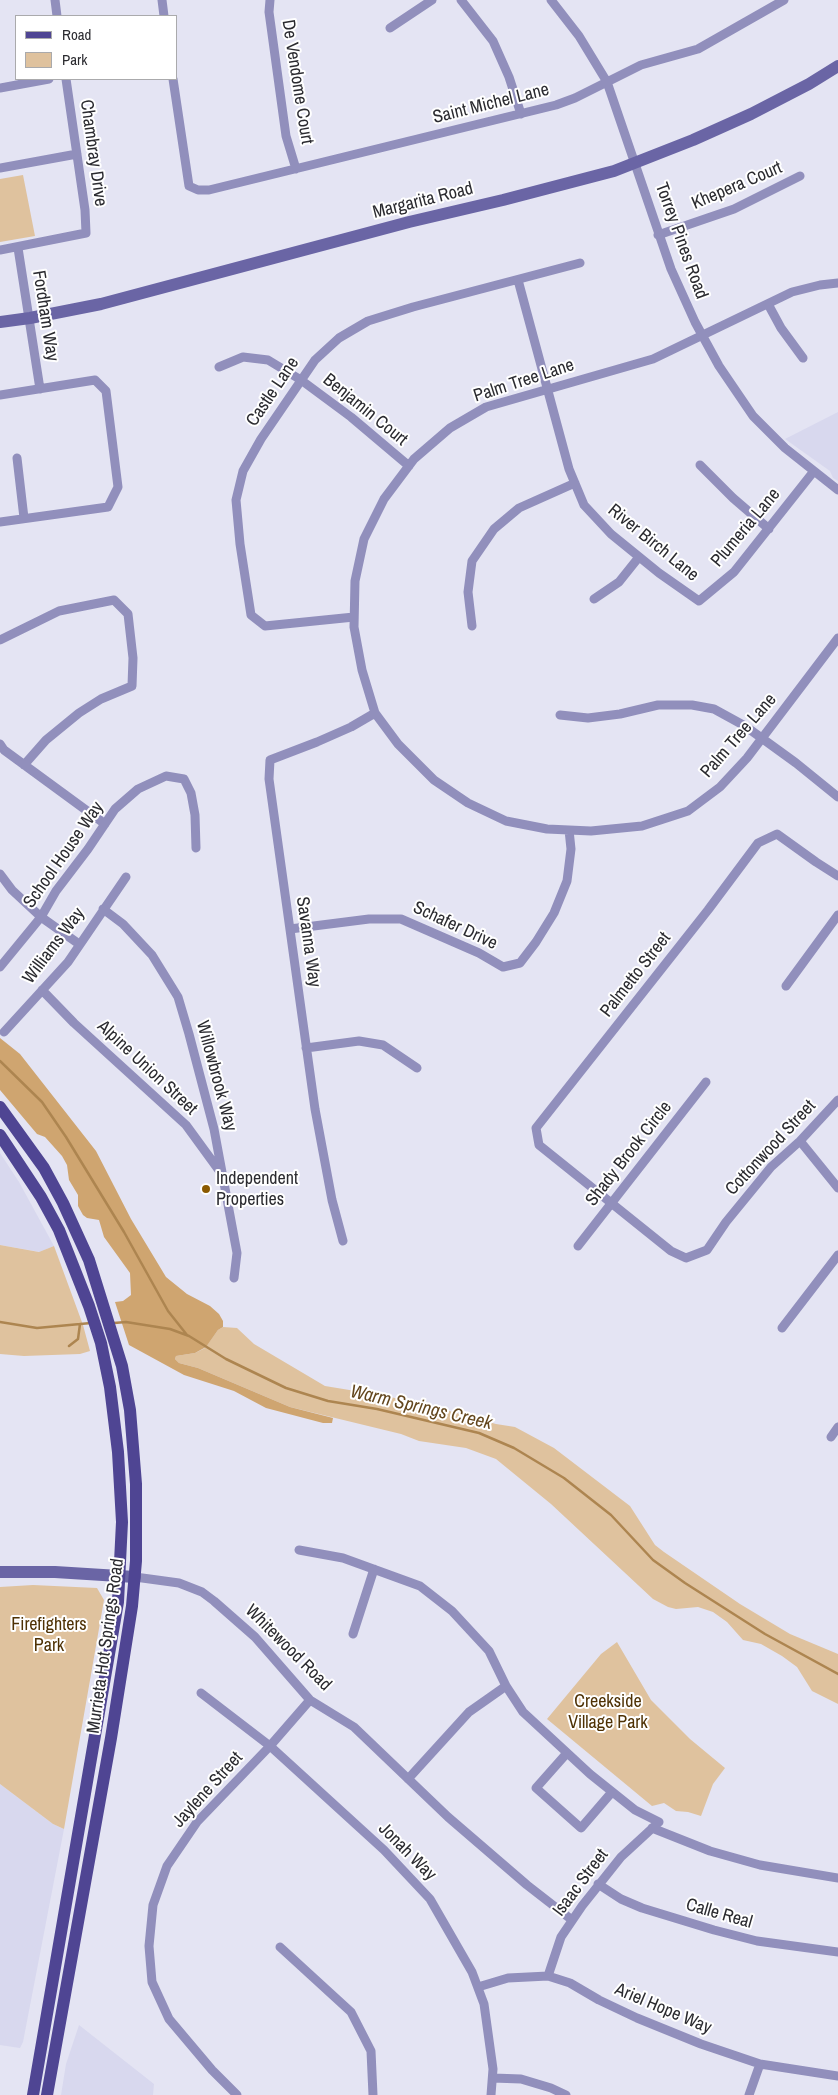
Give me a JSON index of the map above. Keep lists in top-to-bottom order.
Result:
{
  "streets": {
    "main road": ["Margarita Road", "Murrieta Hot Springs Road", "Whitewood Road"],
    "street": [
      "De Vendome Court",
      "Saint Michel Lane",
      "Chambray Drive",
      "Khepera Court",
      "Torrey Pines Road",
      "Fordham Way",
      "Palm Tree Lane",
      "Castle Lane",
      "Benjamin Court",
      "Plumeria Lane",
      "River Birch Lane",
      "School House Way",
      "Schafer Drive",
      "Savanna Way",
      "Williams Way",
      "Palmetto Street",
      "Alpine Union Street",
      "Willowbrook Way",
      "Cottonwood Street",
      "Shady Brook Circle",
      "Jaylene Street",
      "Jonah Way",
      "Isaac Street",
      "Calle Real",
      "Ariel Hope Way"
    ]
  },
  "crossings": [
    ["De Vendome Court", "Saint Michel Lane"],
    ["Saint Michel Lane", "Torrey Pines Road"],
    ["Chambray Drive", "Fordham Way"],
    ["Khepera Court", "Torrey Pines Road"],
    ["Margarita Road", "Torrey Pines Road"],
    ["Margarita Road", "Fordham Way"],
    ["Torrey Pines Road", "Palm Tree Lane"],
    ["Torrey Pines Road", "Plumeria Lane"],
    ["Palm Tree Lane", "Castle Lane"],
    ["Palm Tree Lane", "Benjamin Court"],
    ["Palm Tree Lane", "River Birch Lane"],
    ["Palm Tree Lane", "Schafer Drive"],
    ["Palm Tree Lane", "Savanna Way"],
    ["Castle Lane", "Benjamin Court"],
    ["Castle Lane", "River Birch Lane"],
    ["Plumeria Lane", "River Birch Lane"],
    ["Schafer Drive", "Savanna Way"],
    ["Williams Way", "Alpine Union Street"],
    ["Williams Way", "Willowbrook Way"],
    ["Palmetto Street", "Cottonwood Street"],
    ["Palmetto Street", "Shady Brook Circle"],
    ["Alpine Union Street", "Willowbrook Way"],
    ["Cottonwood Street", "Shady Brook Circle"],
    ["Murrieta Hot Springs Road", "Whitewood Road"],
    ["Whitewood Road", "Jaylene Street"],
    ["Whitewood Road", "Isaac Street"],
    ["Jaylene Street", "Jonah Way"],
    ["Jonah Way", "Ariel Hope Way"],
    ["Isaac Street", "Calle Real"],
    ["Isaac Street", "Ariel Hope Way"]
  ],
  "water": ["Warm Springs Creek"],
  "parks": ["Firefighters Park", "Creekside Village Park"],
  "places": ["Independent Properties"],
  "legend": ["Road", "Park"]
}
